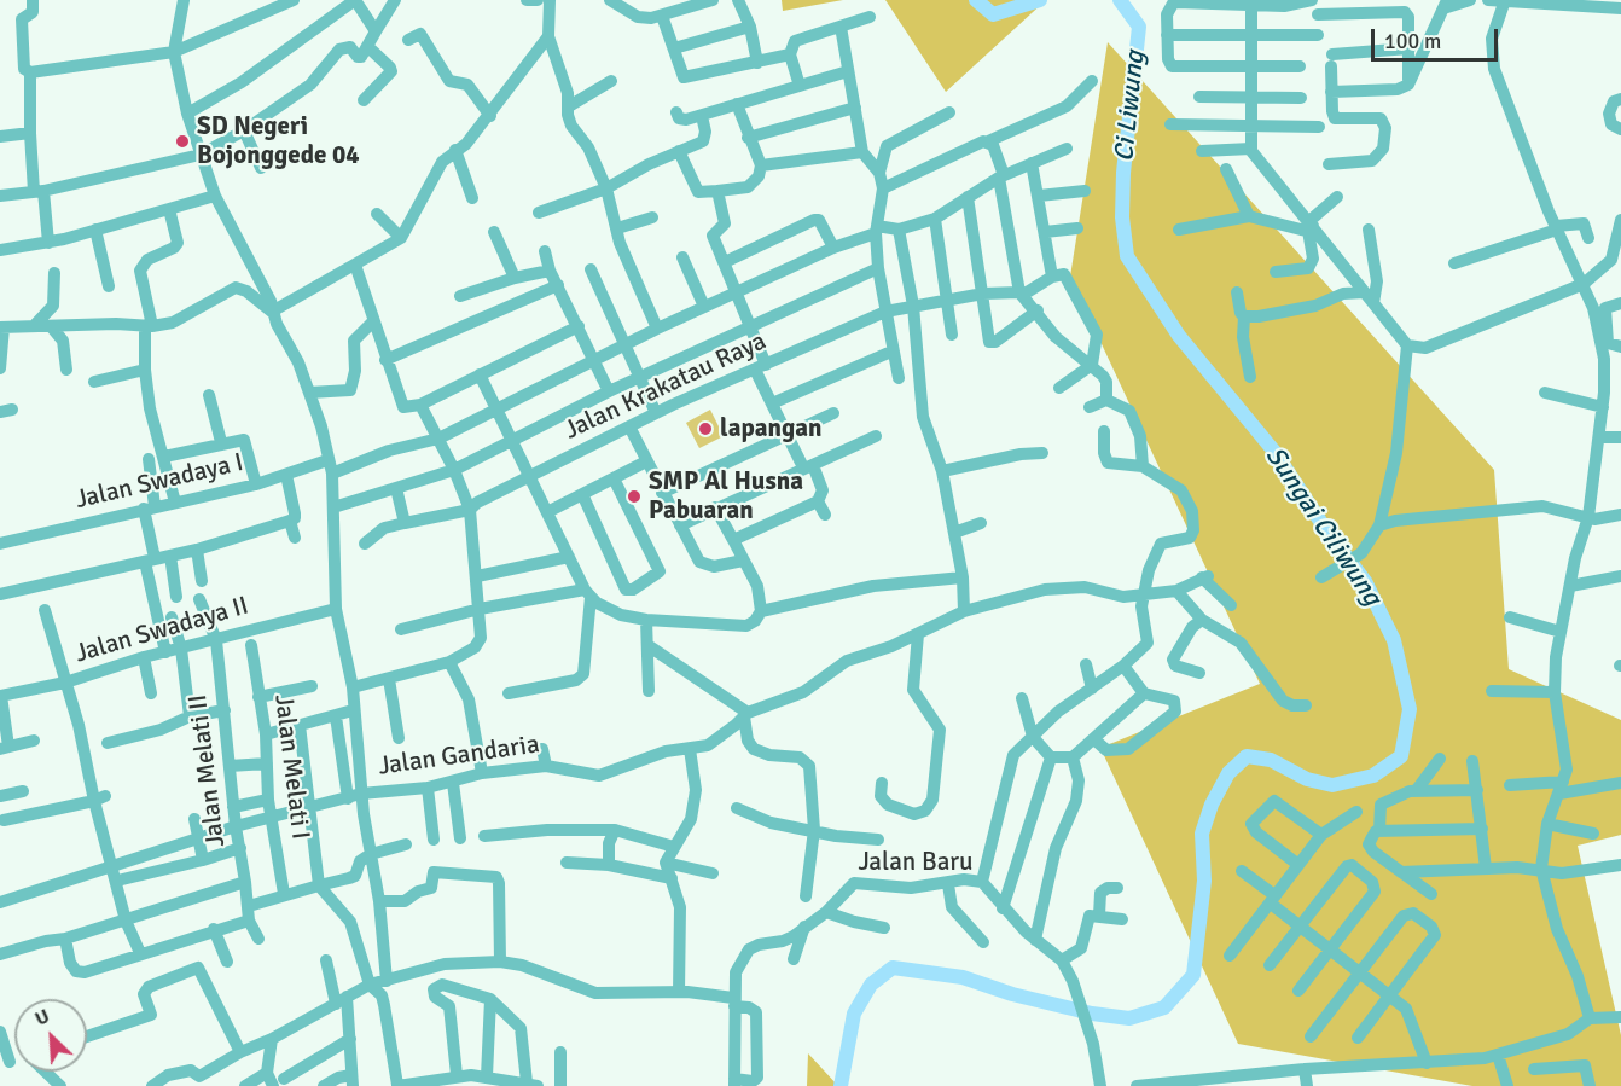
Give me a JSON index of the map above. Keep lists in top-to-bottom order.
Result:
{
  "streets": {
    "street": [
      "Jalan Krakatau Raya",
      "Jalan Swadaya I",
      "Jalan Swadaya II",
      "Jalan Gandaria",
      "Jalan Melati I",
      "Jalan Melati II",
      "Jalan Baru"
    ]
  },
  "crossings": [
    ["Jalan Swadaya II", "Jalan Melati II"],
    ["Jalan Gandaria", "Jalan Melati I"],
    ["Jalan Gandaria", "Jalan Melati II"]
  ],
  "water": ["Ci Liwung", "Sungai Ciliwung"],
  "places": ["SD Negeri Bojonggede 04", "lapangan", "SMP Al Husna Pabuaran"],
  "scale_bar": "100 m",
  "north": "top left"
}
